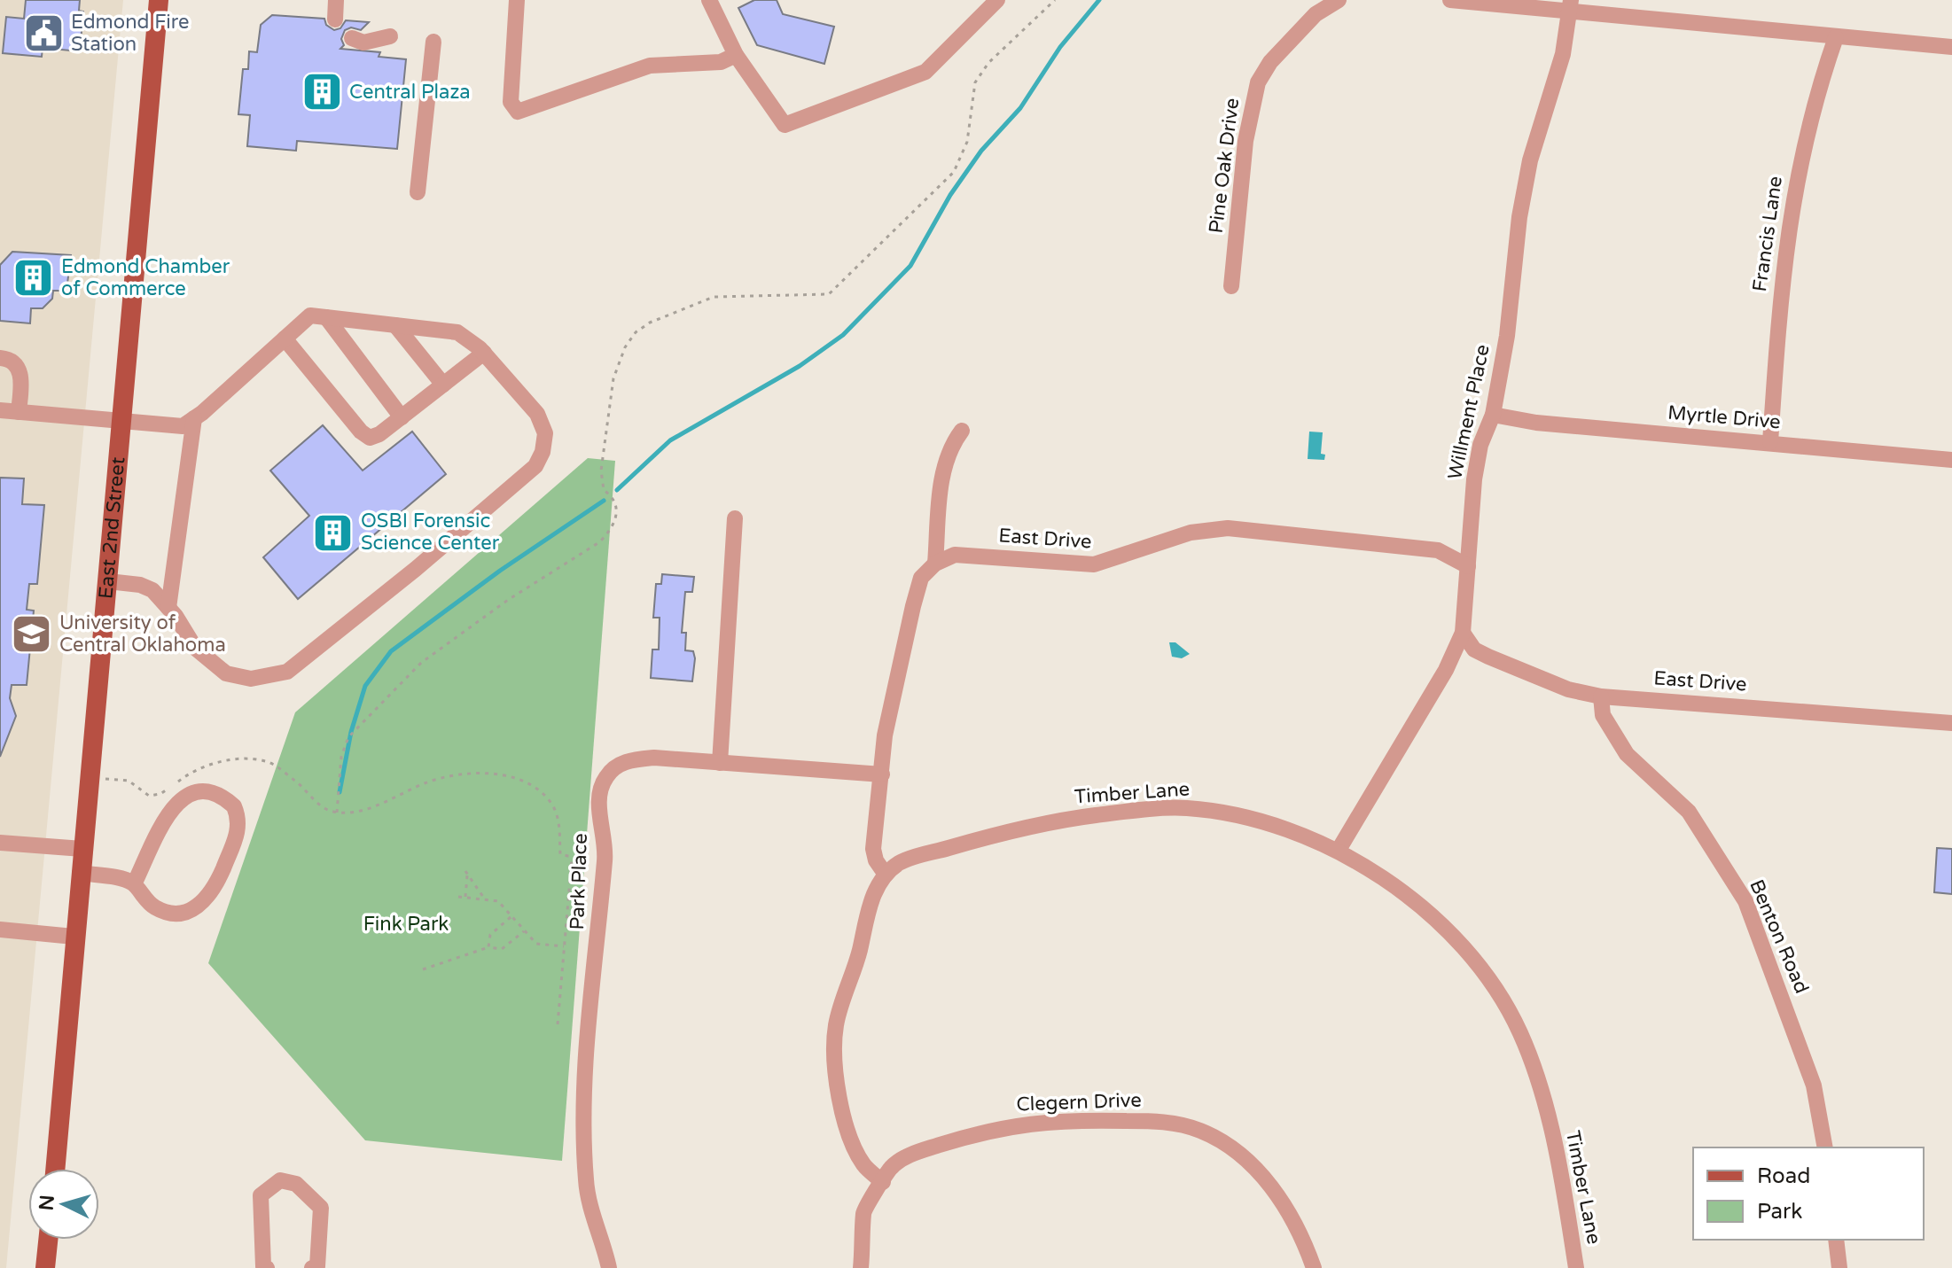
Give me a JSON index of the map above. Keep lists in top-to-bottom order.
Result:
{
  "streets": {
    "main road": ["East 2nd Street"],
    "street": [
      "Pine Oak Drive",
      "Francis Lane",
      "Willment Place",
      "Myrtle Drive",
      "East Drive",
      "Timber Lane",
      "Park Place",
      "Benton Road",
      "Clegern Drive"
    ]
  },
  "crossings": [
    ["Francis Lane", "Myrtle Drive"],
    ["Willment Place", "Myrtle Drive"],
    ["Willment Place", "East Drive"],
    ["Willment Place", "Timber Lane"],
    ["East Drive", "Benton Road"]
  ],
  "parks": ["Fink Park"],
  "places": {
    "public building": ["Edmond Fire Station"],
    "building": ["Central Plaza", "Edmond Chamber of Commerce", "OSBI Forensic Science Center"],
    "school or university": ["University of Central Oklahoma"]
  },
  "legend": ["Road", "Park"],
  "north": "left"
}
